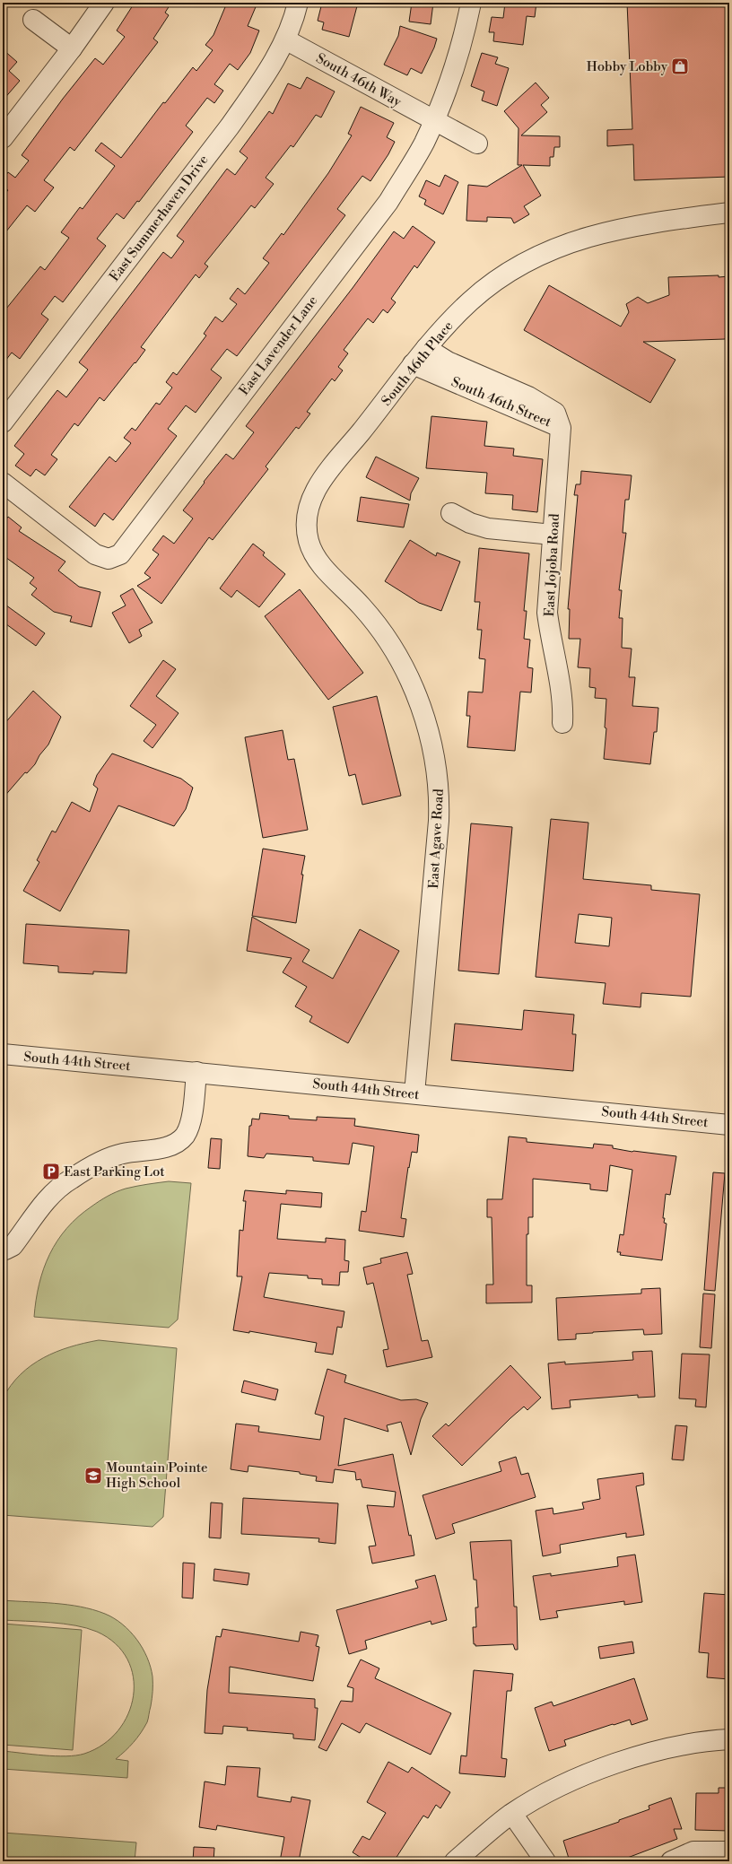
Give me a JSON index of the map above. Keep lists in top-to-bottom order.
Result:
{
  "streets": {
    "street": [
      "South 46th Way",
      "East Summerhaven Drive",
      "East Lavender Lane",
      "South 46th Place",
      "South 46th Street",
      "East Jojoba Road",
      "East Agave Road",
      "South 44th Street"
    ]
  },
  "crossings": [
    ["South 46th Way", "East Summerhaven Drive"],
    ["South 46th Way", "East Lavender Lane"],
    ["South 46th Place", "South 46th Street"],
    ["South 46th Place", "East Agave Road"],
    ["South 46th Street", "East Jojoba Road"],
    ["East Agave Road", "South 44th Street"]
  ],
  "places": {
    "shop": ["Hobby Lobby"],
    "parking": ["East Parking Lot"],
    "school or university": ["Mountain Pointe High School"]
  }
}
